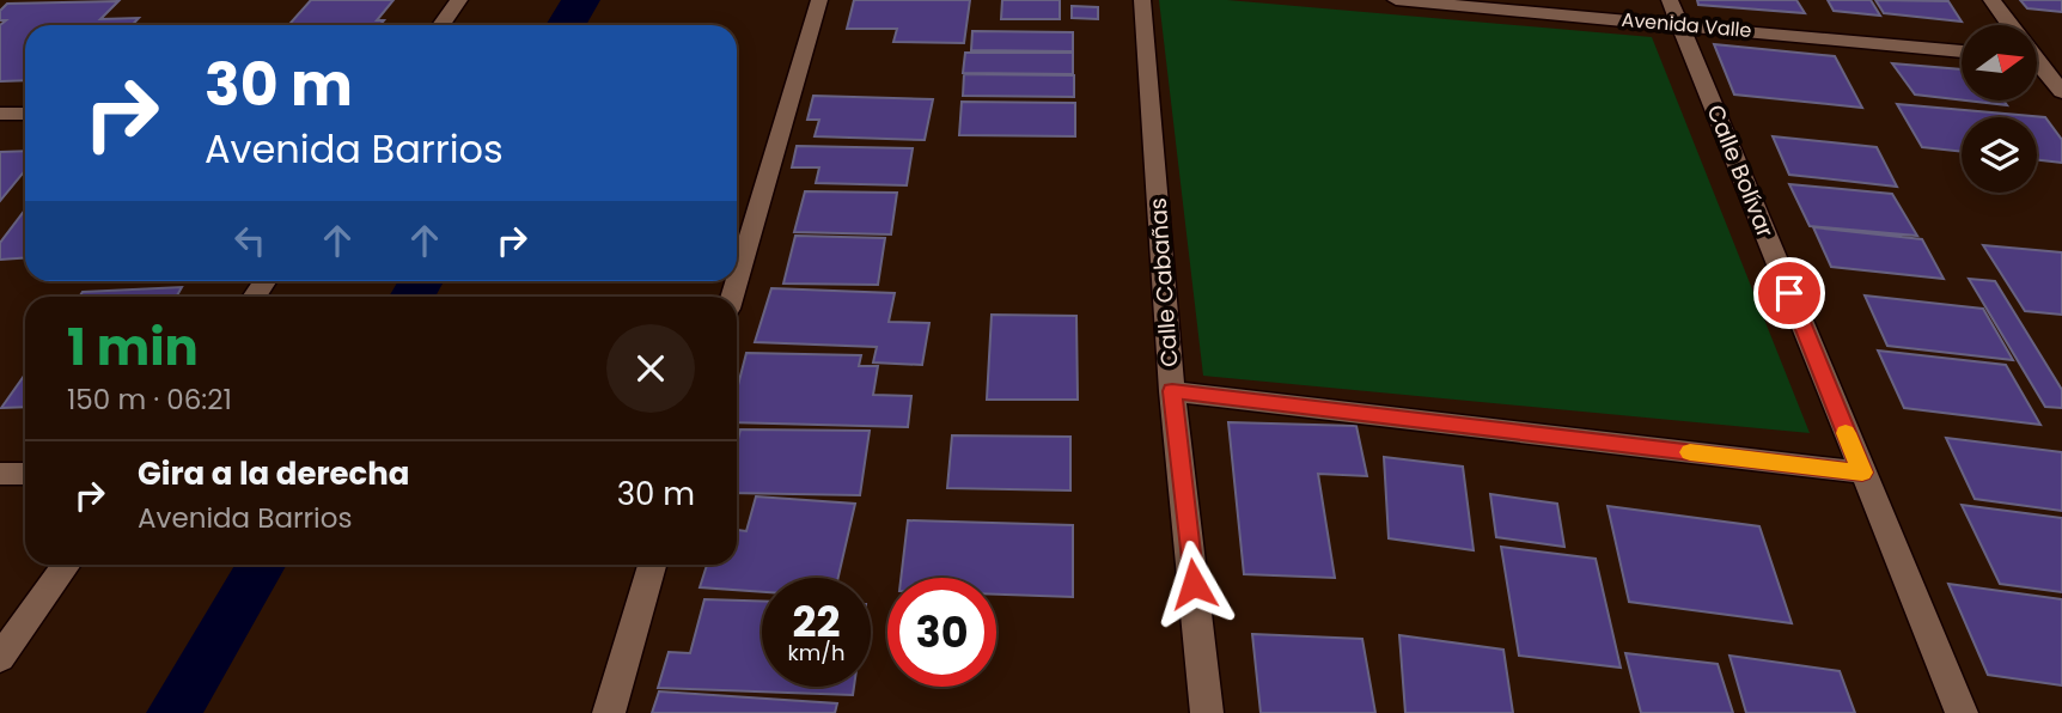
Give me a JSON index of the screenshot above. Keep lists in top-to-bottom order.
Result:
{
  "streets": {
    "street": ["Avenida Valle", "Calle Bolívar", "Calle Cabañas"]
  },
  "crossings": [
    ["Avenida Valle", "Calle Bolívar"]
  ],
  "north": "right",
  "page": {
    "turn": ["30 m", "Avenida Barrios"],
    "heading": ["1 min", "150 m · 06:21"],
    "list": [
      {
        "name": "Gira a la derecha",
        "note": "Avenida Barrios",
        "value": "30 m"
      }
    ],
    "speed": "22 km/h",
    "limit": "30"
  }
}
